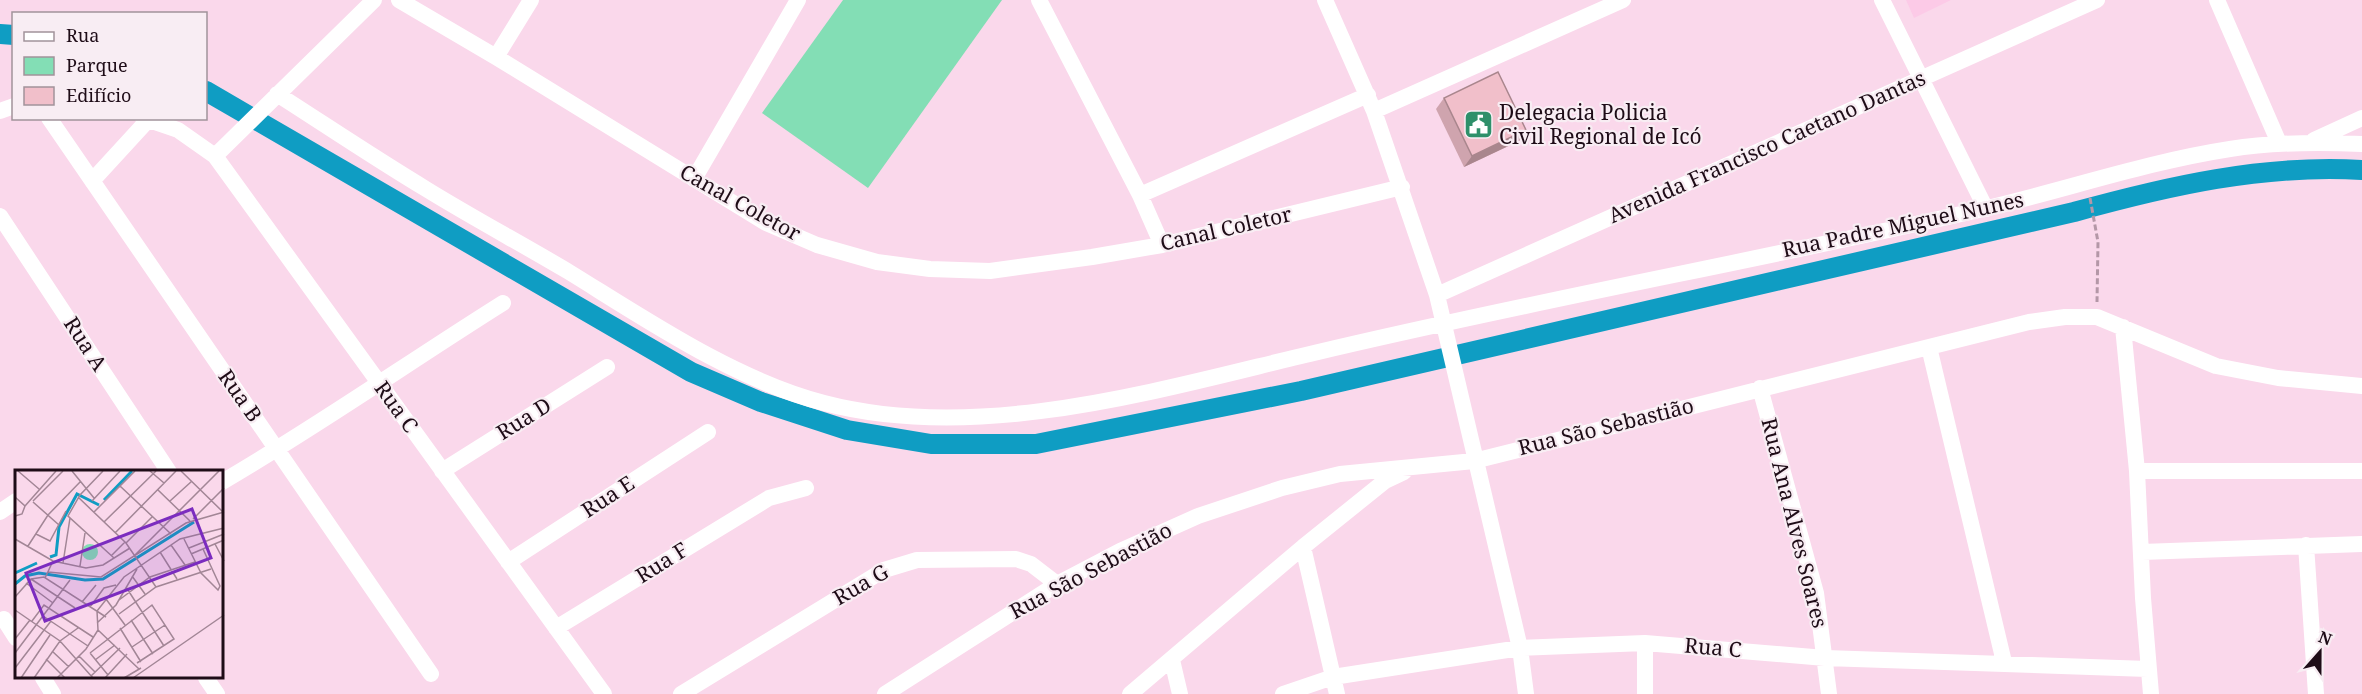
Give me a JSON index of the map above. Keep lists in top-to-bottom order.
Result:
{
  "streets": {
    "street": [
      "Avenida Francisco Caetano Dantas",
      "Canal Coletor",
      "Rua Padre Miguel Nunes",
      "Rua A",
      "Rua B",
      "Rua C",
      "Rua D",
      "Rua São Sebastião",
      "Rua E",
      "Rua Ana Alves Soares",
      "Rua F",
      "Rua G"
    ]
  },
  "crossings": [
    ["Rua C", "Rua D"],
    ["Rua C", "Rua E"],
    ["Rua C", "Rua Ana Alves Soares"],
    ["Rua C", "Rua F"],
    ["Rua São Sebastião", "Rua Ana Alves Soares"],
    ["Rua São Sebastião", "Rua G"]
  ],
  "places": {
    "public building": ["Delegacia Policia Civil Regional de Icó"]
  },
  "legend": ["Rua", "Parque", "Edifício"],
  "north": "top"
}
